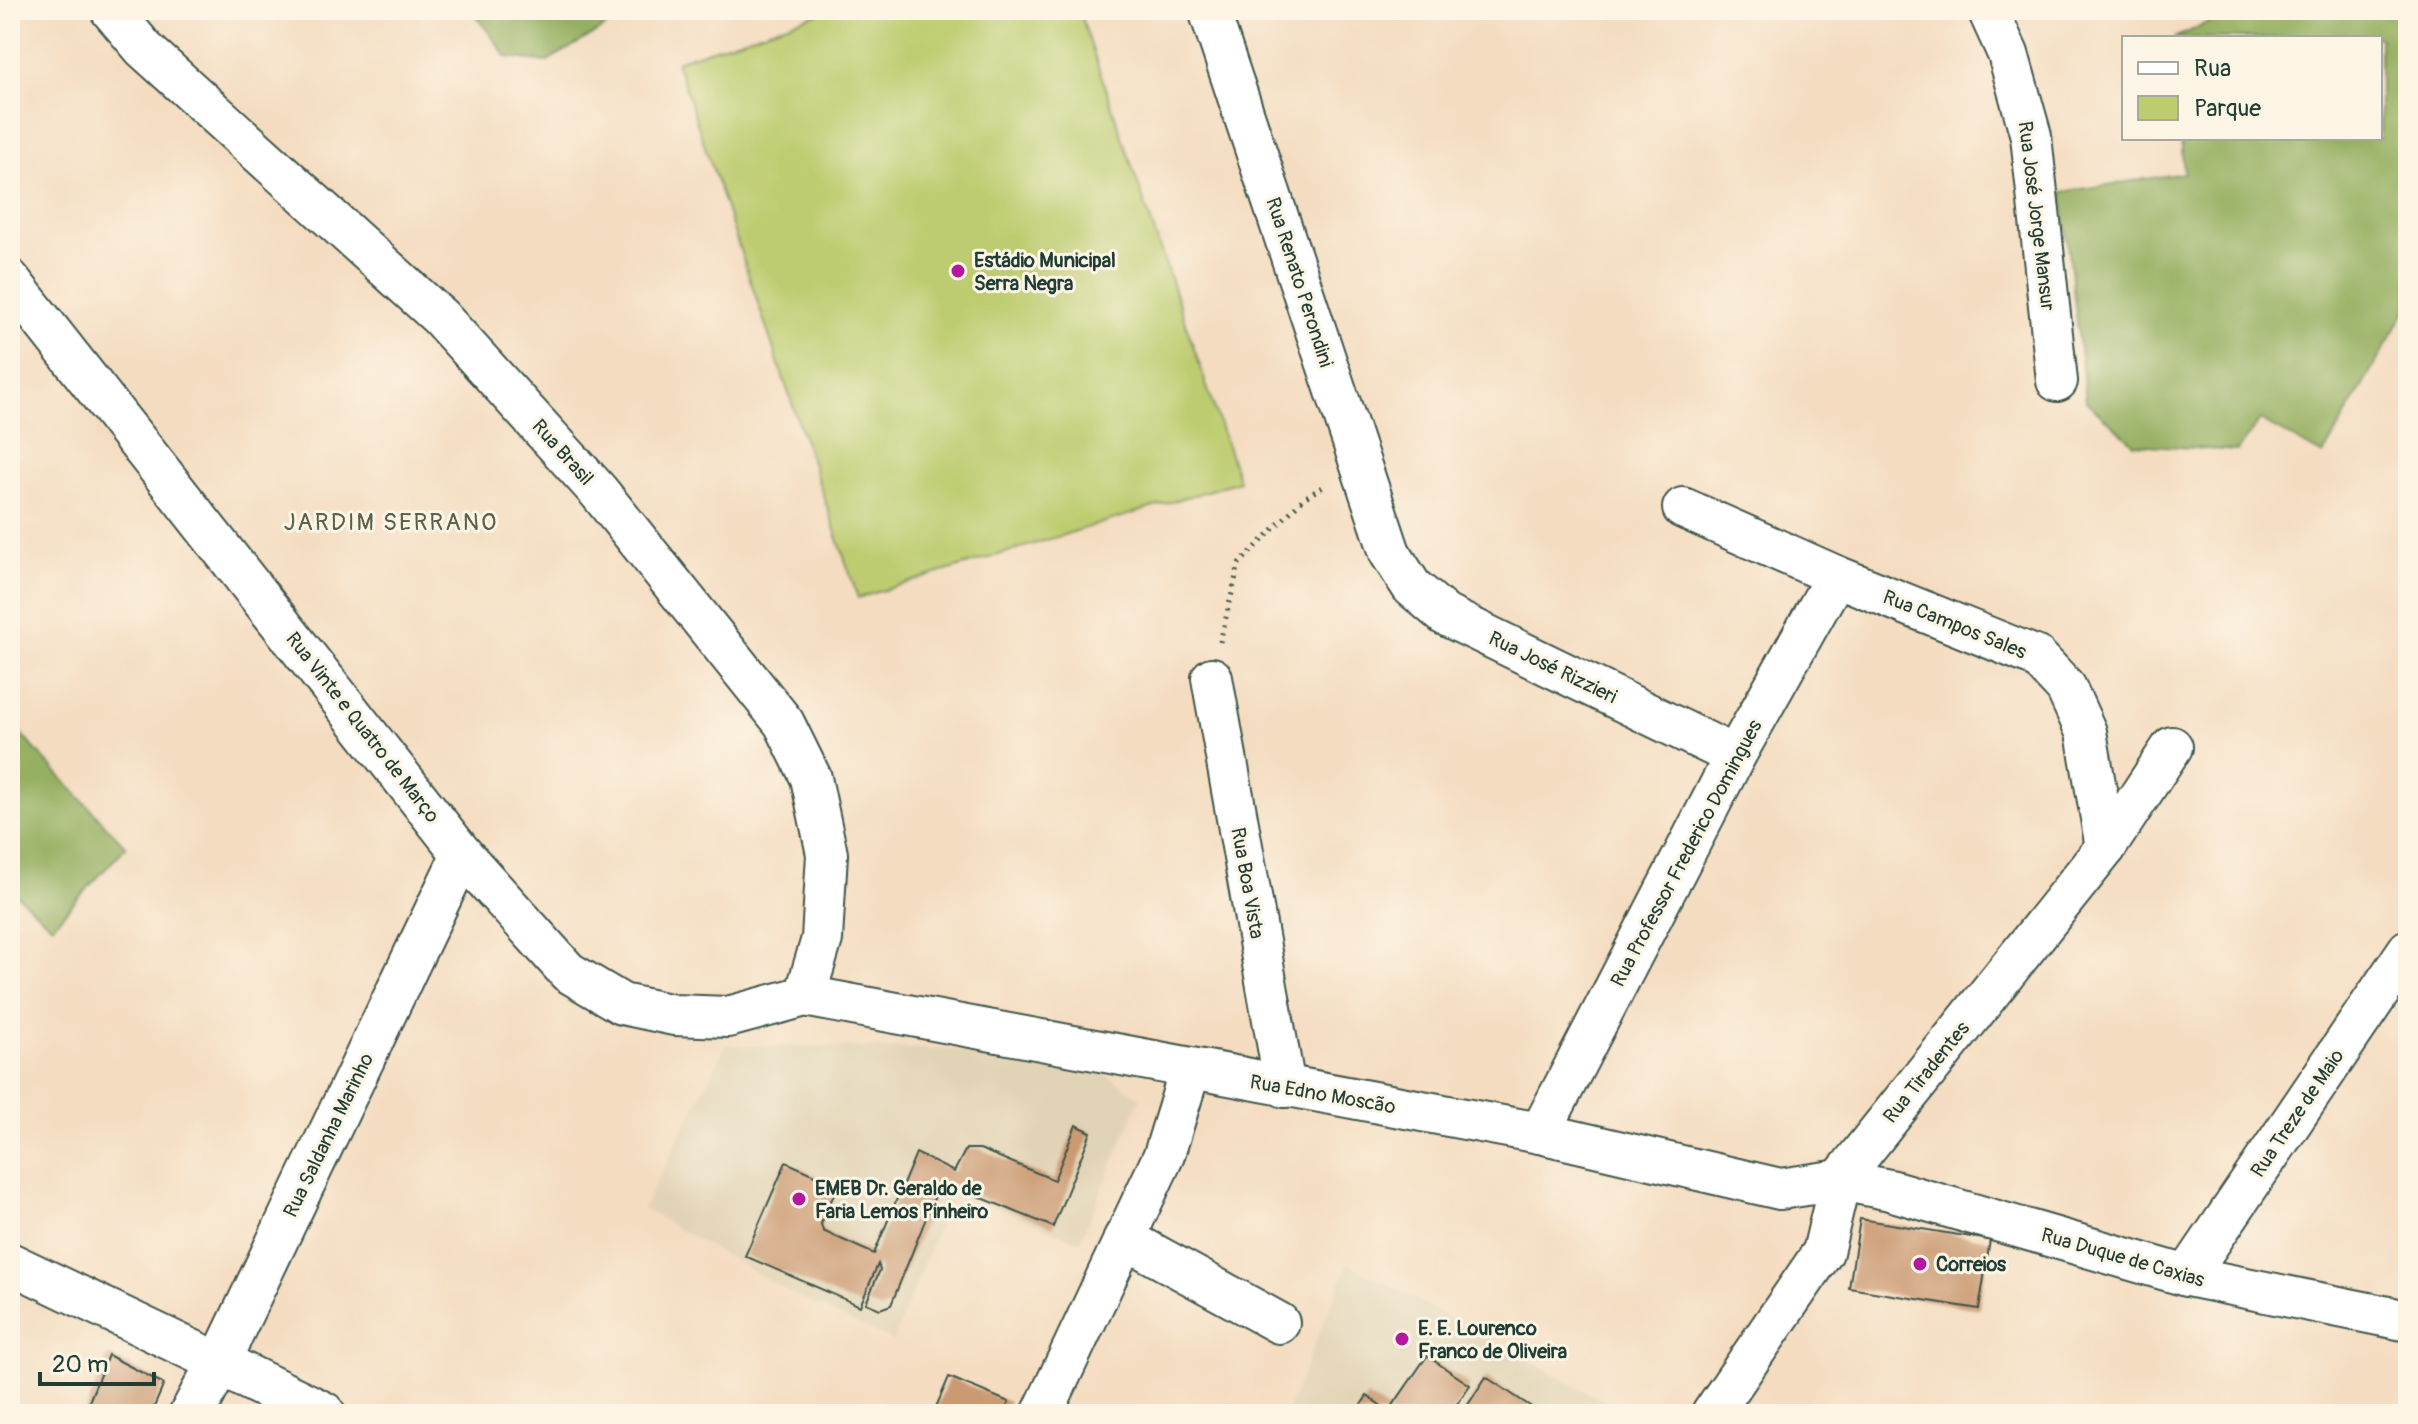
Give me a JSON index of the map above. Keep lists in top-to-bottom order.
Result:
{
  "streets": {
    "main road": ["Rua Saldanha Marinho"],
    "street": [
      "Rua José Jorge Mansur",
      "Rua Renato Perondini",
      "Rua Brasil",
      "Rua Campos Sales",
      "Rua José Rizzieri",
      "Rua Vinte e Quatro de Março",
      "Rua Professor Frederico Domingues",
      "Rua Boa Vista",
      "Rua Tiradentes",
      "Rua Edno Moscão",
      "Rua Treze de Maio",
      "Rua Duque de Caxias"
    ]
  },
  "crossings": [
    ["Rua Renato Perondini", "Rua José Rizzieri"],
    ["Rua Brasil", "Rua Vinte e Quatro de Março"],
    ["Rua Brasil", "Rua Edno Moscão"],
    ["Rua Campos Sales", "Rua Professor Frederico Domingues"],
    ["Rua Campos Sales", "Rua Tiradentes"],
    ["Rua José Rizzieri", "Rua Professor Frederico Domingues"],
    ["Rua Vinte e Quatro de Março", "Rua Edno Moscão"],
    ["Rua Vinte e Quatro de Março", "Rua Saldanha Marinho"],
    ["Rua Professor Frederico Domingues", "Rua Edno Moscão"],
    ["Rua Boa Vista", "Rua Edno Moscão"],
    ["Rua Tiradentes", "Rua Edno Moscão"],
    ["Rua Tiradentes", "Rua Duque de Caxias"],
    ["Rua Edno Moscão", "Rua Duque de Caxias"],
    ["Rua Treze de Maio", "Rua Duque de Caxias"]
  ],
  "districts": ["JARDIM SERRANO"],
  "places": [
    "Estádio Municipal Serra Negra",
    "EMEB Dr. Geraldo de Faria Lemos Pinheiro",
    "Correios",
    "E. E. Lourenco Franco de Oliveira"
  ],
  "legend": ["Rua", "Parque"],
  "scale_bar": "20 m"
}
